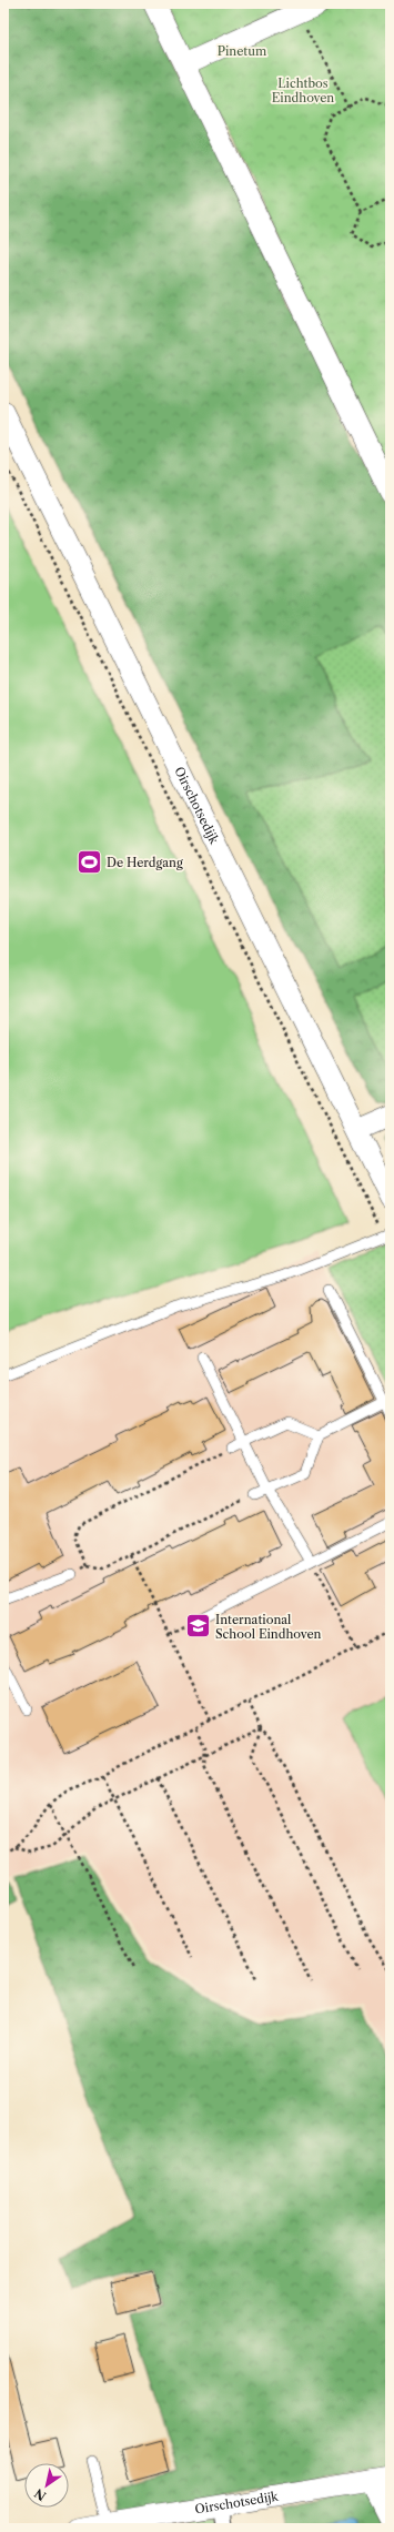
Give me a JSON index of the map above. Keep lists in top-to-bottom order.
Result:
{
  "streets": {
    "street": ["Oirschotsedijk"]
  },
  "parks": ["Pinetum", "Lichtbos Eindhoven"],
  "places": {
    "sports": ["De Herdgang"],
    "school or university": ["International School Eindhoven"]
  },
  "north": "bottom left"
}
